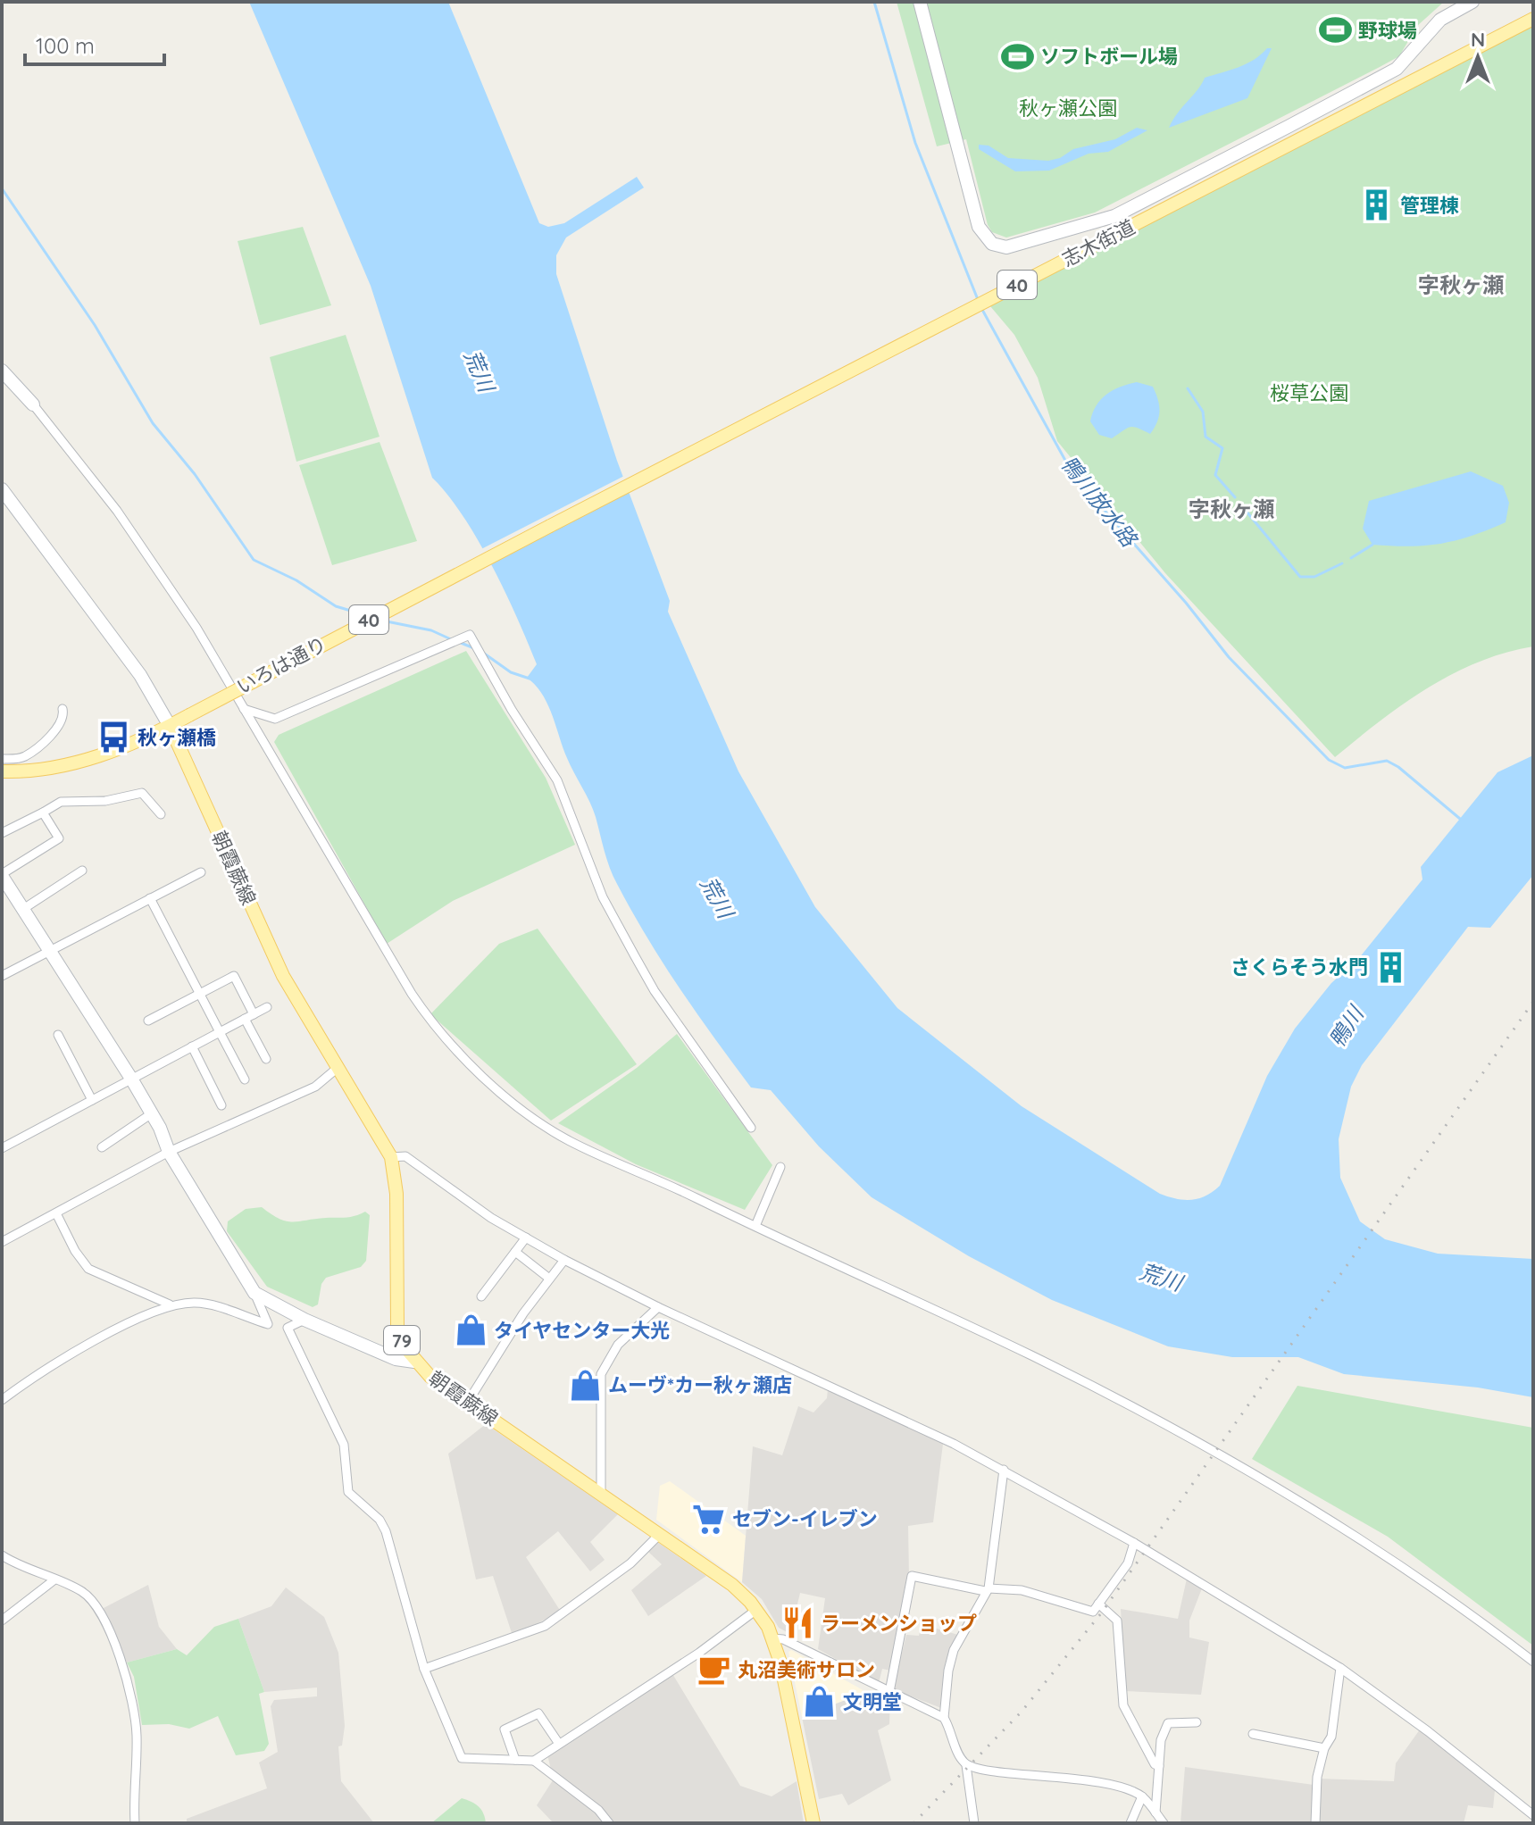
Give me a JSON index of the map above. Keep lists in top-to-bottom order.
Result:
{
  "streets": {
    "main road": [
      "志木街道",
      "40",
      "いろは通り",
      "朝霞蕨線",
      "79"
    ]
  },
  "crossings": [
    ["志木街道", "いろは通り"],
    ["いろは通り", "朝霞蕨線"]
  ],
  "districts": ["字秋ヶ瀬", "字秋ヶ瀬"],
  "water": ["荒川", "鴨川放水路", "鴨川"],
  "parks": ["秋ヶ瀬公園", "桜草公園"],
  "places": {
    "sports": ["野球場", "ソフトボール場"],
    "building": ["管理棟", "さくらそう水門"],
    "bus stop": ["秋ヶ瀬橋"],
    "shop": ["タイヤセンター大光", "ムーヴ*カー秋ヶ瀬店", "文明堂"],
    "supermarket": ["セブン-イレブン"],
    "restaurant": ["ラーメンショップ"],
    "cafe": ["丸沼美術サロン"]
  },
  "scale_bar": "100 m",
  "north": "top"
}
